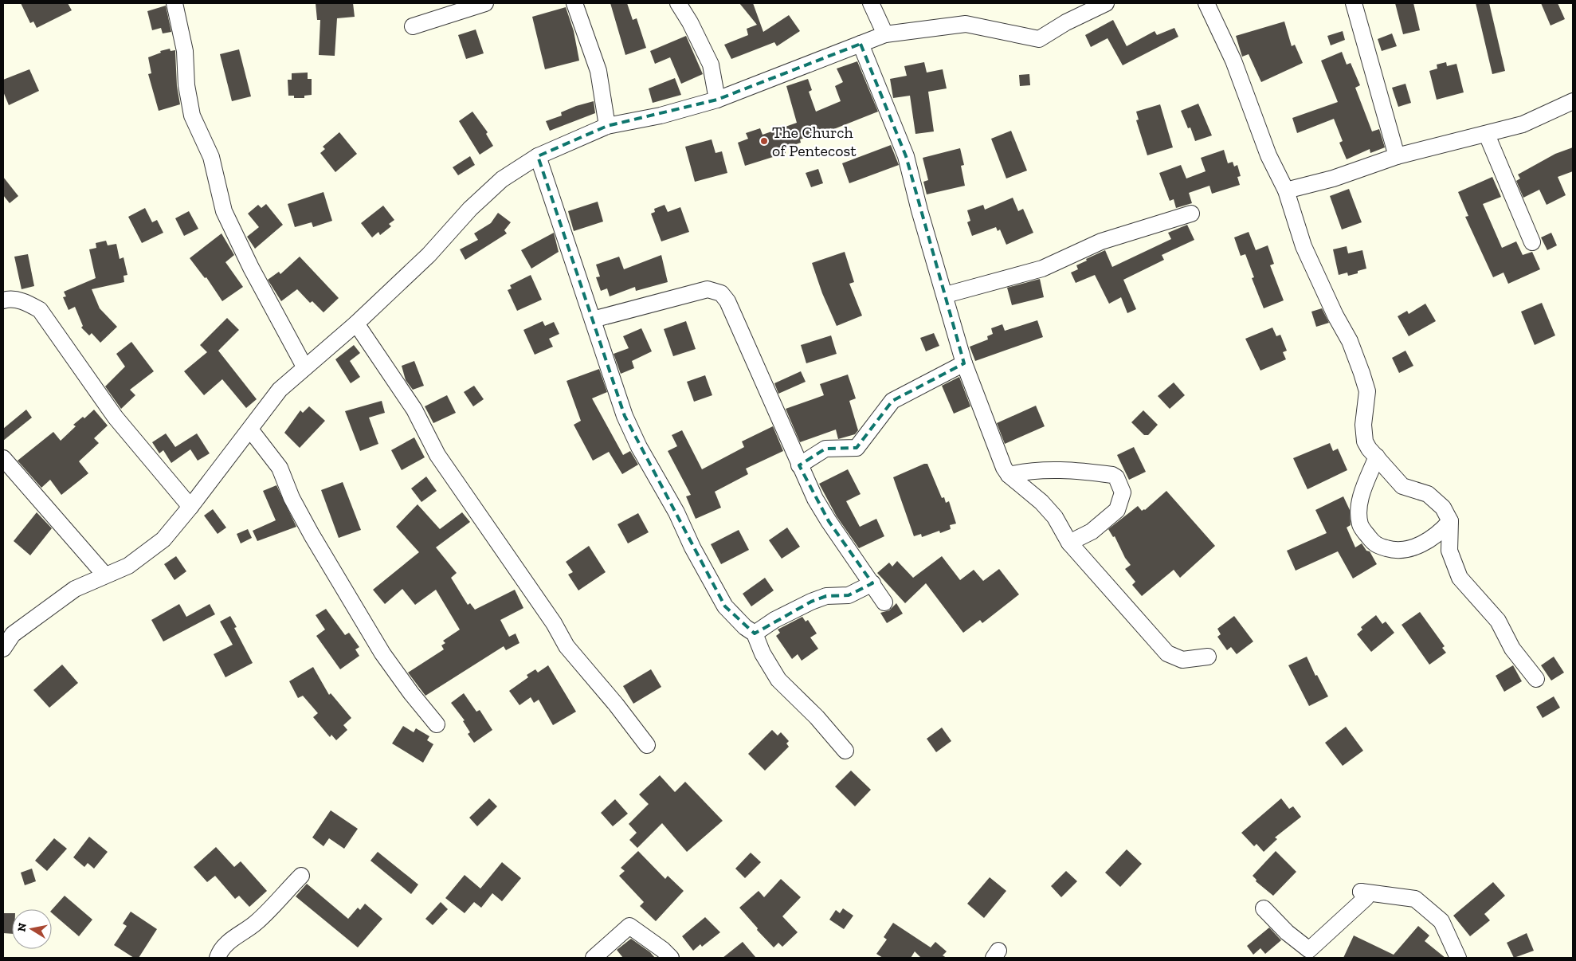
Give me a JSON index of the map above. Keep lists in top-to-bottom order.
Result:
{
  "places": ["The Church of Pentecost"],
  "north": "left"
}
